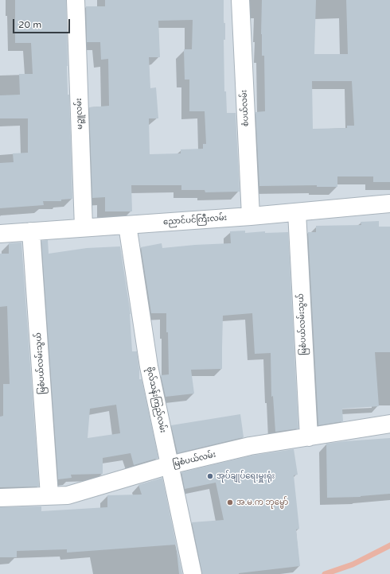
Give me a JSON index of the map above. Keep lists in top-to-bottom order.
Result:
{
  "streets": {
    "street": [
      "စံပယ်လမ်း",
      "မဉ္ဇူလမ်း",
      "ညောင်ပင်ကြီးလမ်း",
      "မြစံပယ်လမ်းသွယ်",
      "ဗိုလ်သန်းကြည်လမ်း",
      "မြစံပယ်လမ်း"
    ]
  },
  "crossings": [
    ["စံပယ်လမ်း", "ညောင်ပင်ကြီးလမ်း"],
    ["မဉ္ဇူလမ်း", "ညောင်ပင်ကြီးလမ်း"],
    ["ညောင်ပင်ကြီးလမ်း", "မြစံပယ်လမ်းသွယ်"],
    ["ညောင်ပင်ကြီးလမ်း", "ဗိုလ်သန်းကြည်လမ်း"],
    ["မြစံပယ်လမ်းသွယ်", "မြစံပယ်လမ်း"],
    ["ဗိုလ်သန်းကြည်လမ်း", "မြစံပယ်လမ်း"]
  ],
  "places": ["အုပ်ချုပ်ရေးမှူးရုံး", "အ.မ.က ဘုမ္မော်"],
  "scale_bar": "20 m"
}
